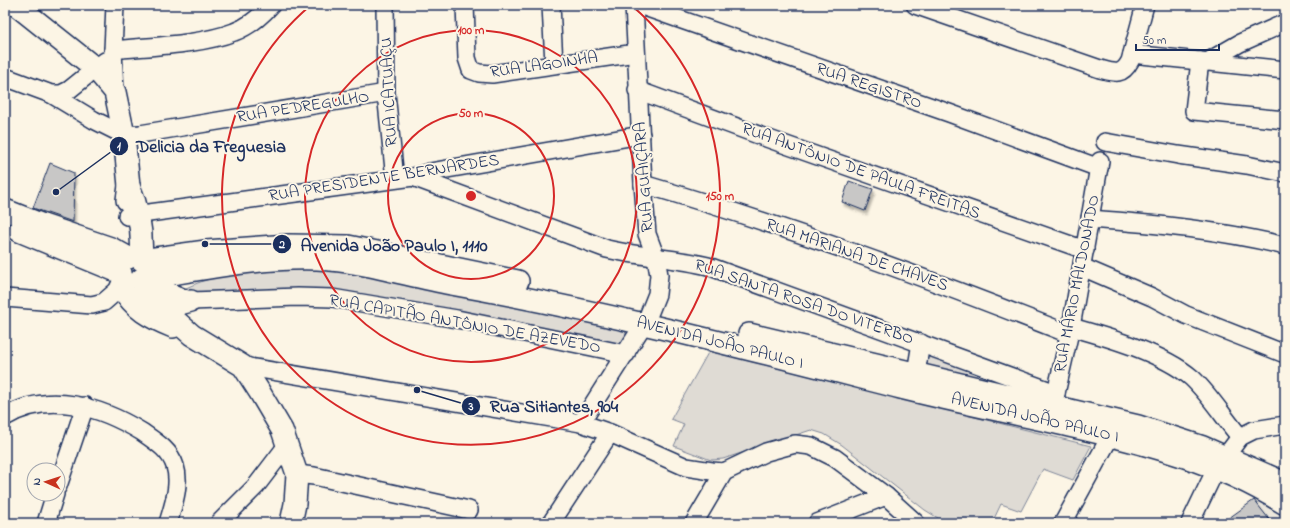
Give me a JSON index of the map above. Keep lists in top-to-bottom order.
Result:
{
  "streets": {
    "main road": ["AVENIDA JOÃO PAULO I"],
    "street": [
      "RUA LAGOINHA",
      "RUA REGISTRO",
      "RUA ICATUAÇU",
      "RUA PEDREGULHO",
      "RUA ANTÔNIO DE PAULA FREITAS",
      "RUA GUAIÇARA",
      "RUA PRESIDENTE BERNARDES",
      "RUA MARIANA DE CHAVES",
      "RUA MÁRIO MALDONADO",
      "RUA SANTA ROSA DO VITERBO",
      "RUA CAPITÃO ANTÔNIO DE AZEVEDO"
    ]
  },
  "crossings": [
    ["RUA LAGOINHA", "RUA GUAIÇARA"],
    ["RUA REGISTRO", "RUA MÁRIO MALDONADO"],
    ["RUA ICATUAÇU", "RUA PEDREGULHO"],
    ["RUA ICATUAÇU", "RUA PRESIDENTE BERNARDES"],
    ["RUA ANTÔNIO DE PAULA FREITAS", "RUA GUAIÇARA"],
    ["RUA ANTÔNIO DE PAULA FREITAS", "RUA MÁRIO MALDONADO"],
    ["RUA GUAIÇARA", "RUA PRESIDENTE BERNARDES"],
    ["RUA GUAIÇARA", "RUA MARIANA DE CHAVES"],
    ["RUA GUAIÇARA", "RUA SANTA ROSA DO VITERBO"],
    ["RUA GUAIÇARA", "RUA CAPITÃO ANTÔNIO DE AZEVEDO"],
    ["RUA GUAIÇARA", "AVENIDA JOÃO PAULO I"],
    ["RUA PRESIDENTE BERNARDES", "RUA SANTA ROSA DO VITERBO"],
    ["RUA MARIANA DE CHAVES", "RUA MÁRIO MALDONADO"],
    ["RUA MÁRIO MALDONADO", "RUA SANTA ROSA DO VITERBO"],
    ["RUA MÁRIO MALDONADO", "AVENIDA JOÃO PAULO I"],
    ["RUA SANTA ROSA DO VITERBO", "AVENIDA JOÃO PAULO I"],
    ["RUA CAPITÃO ANTÔNIO DE AZEVEDO", "AVENIDA JOÃO PAULO I"]
  ],
  "places": ["Delicia da Freguesia", "Avenida João Paulo I, 1110", "Rua Sitiantes, 904"],
  "scale_bar": "50 m",
  "north": "left",
  "rings": ["100 m", "50 m", "150 m"]
}
